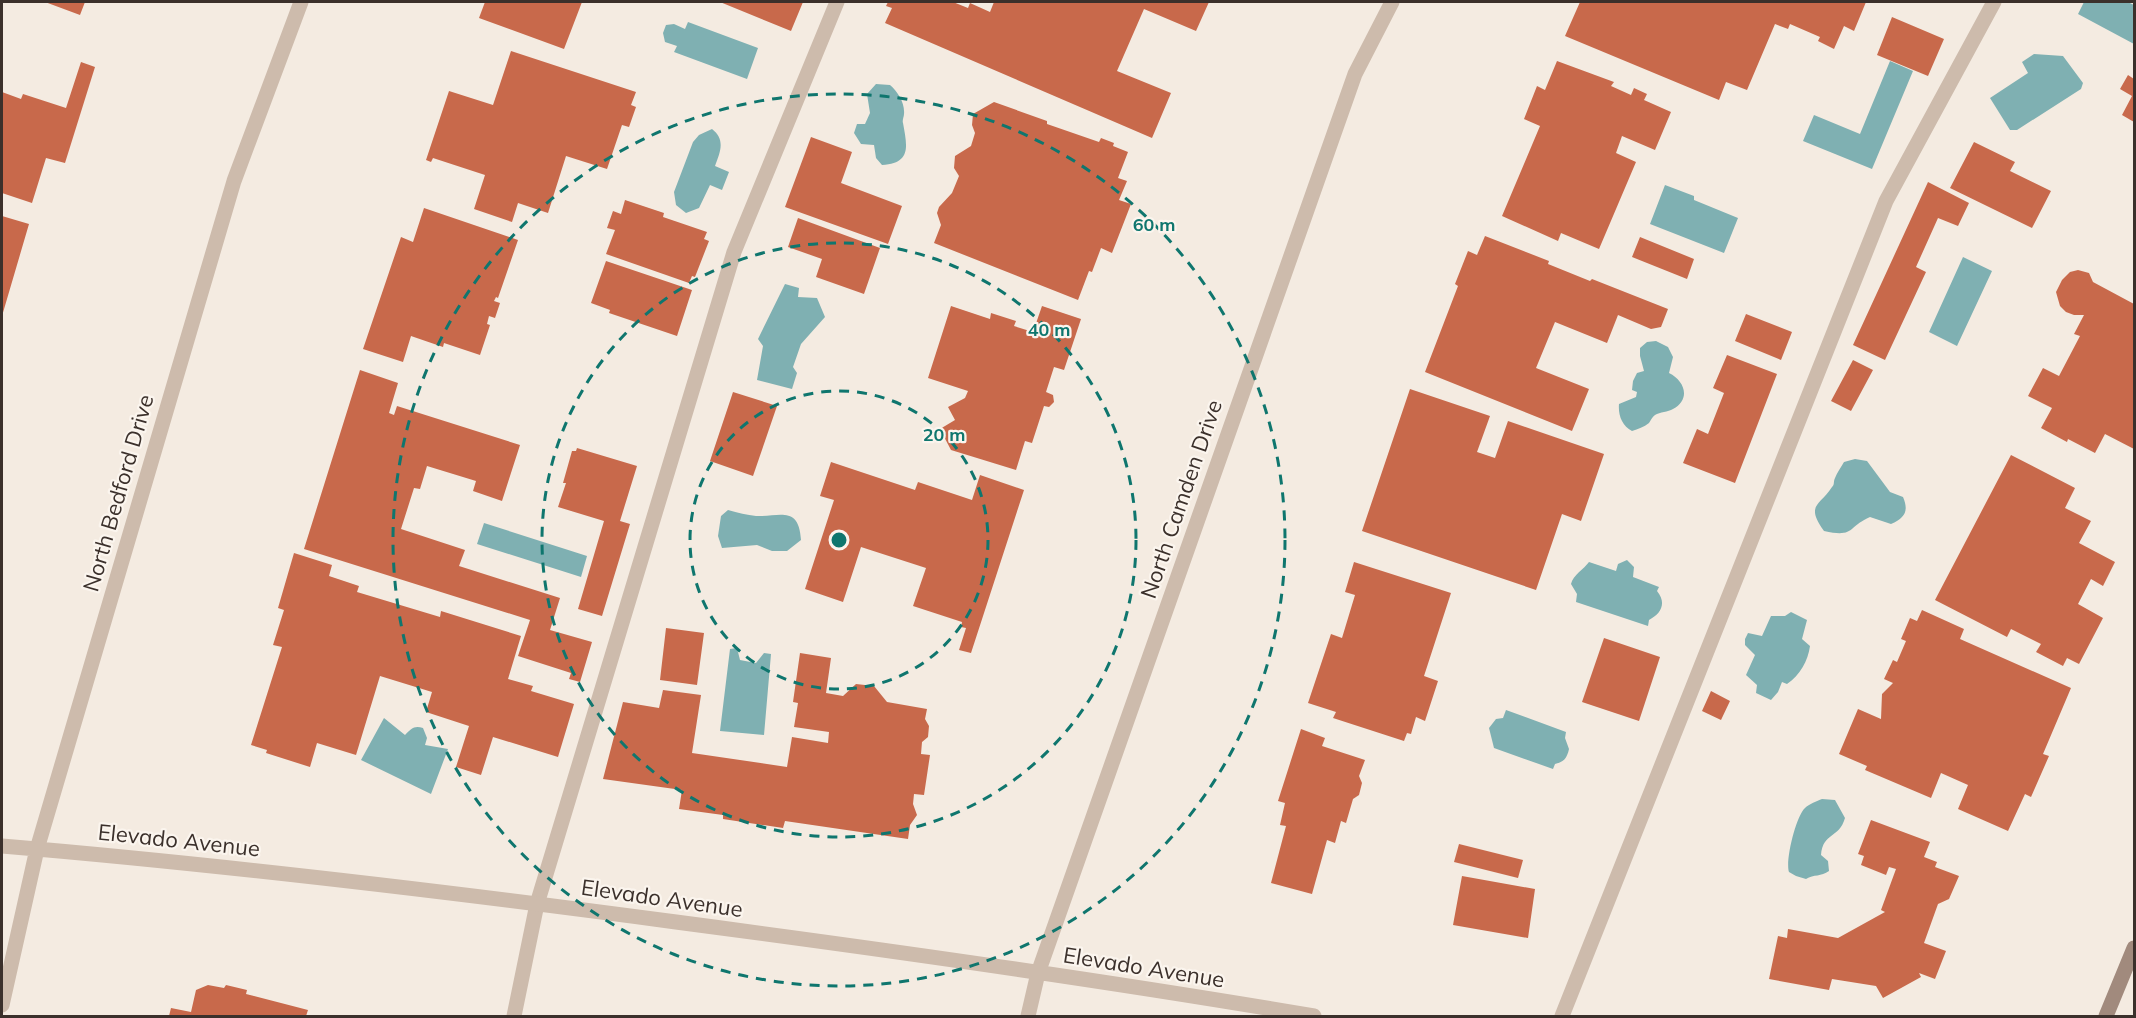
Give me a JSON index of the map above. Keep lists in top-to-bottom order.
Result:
{
  "streets": {
    "street": ["North Bedford Drive", "North Camden Drive", "Elevado Avenue"]
  },
  "crossings": [
    ["North Bedford Drive", "Elevado Avenue"],
    ["North Camden Drive", "Elevado Avenue"]
  ],
  "rings": ["60 m", "40 m", "20 m"]
}
